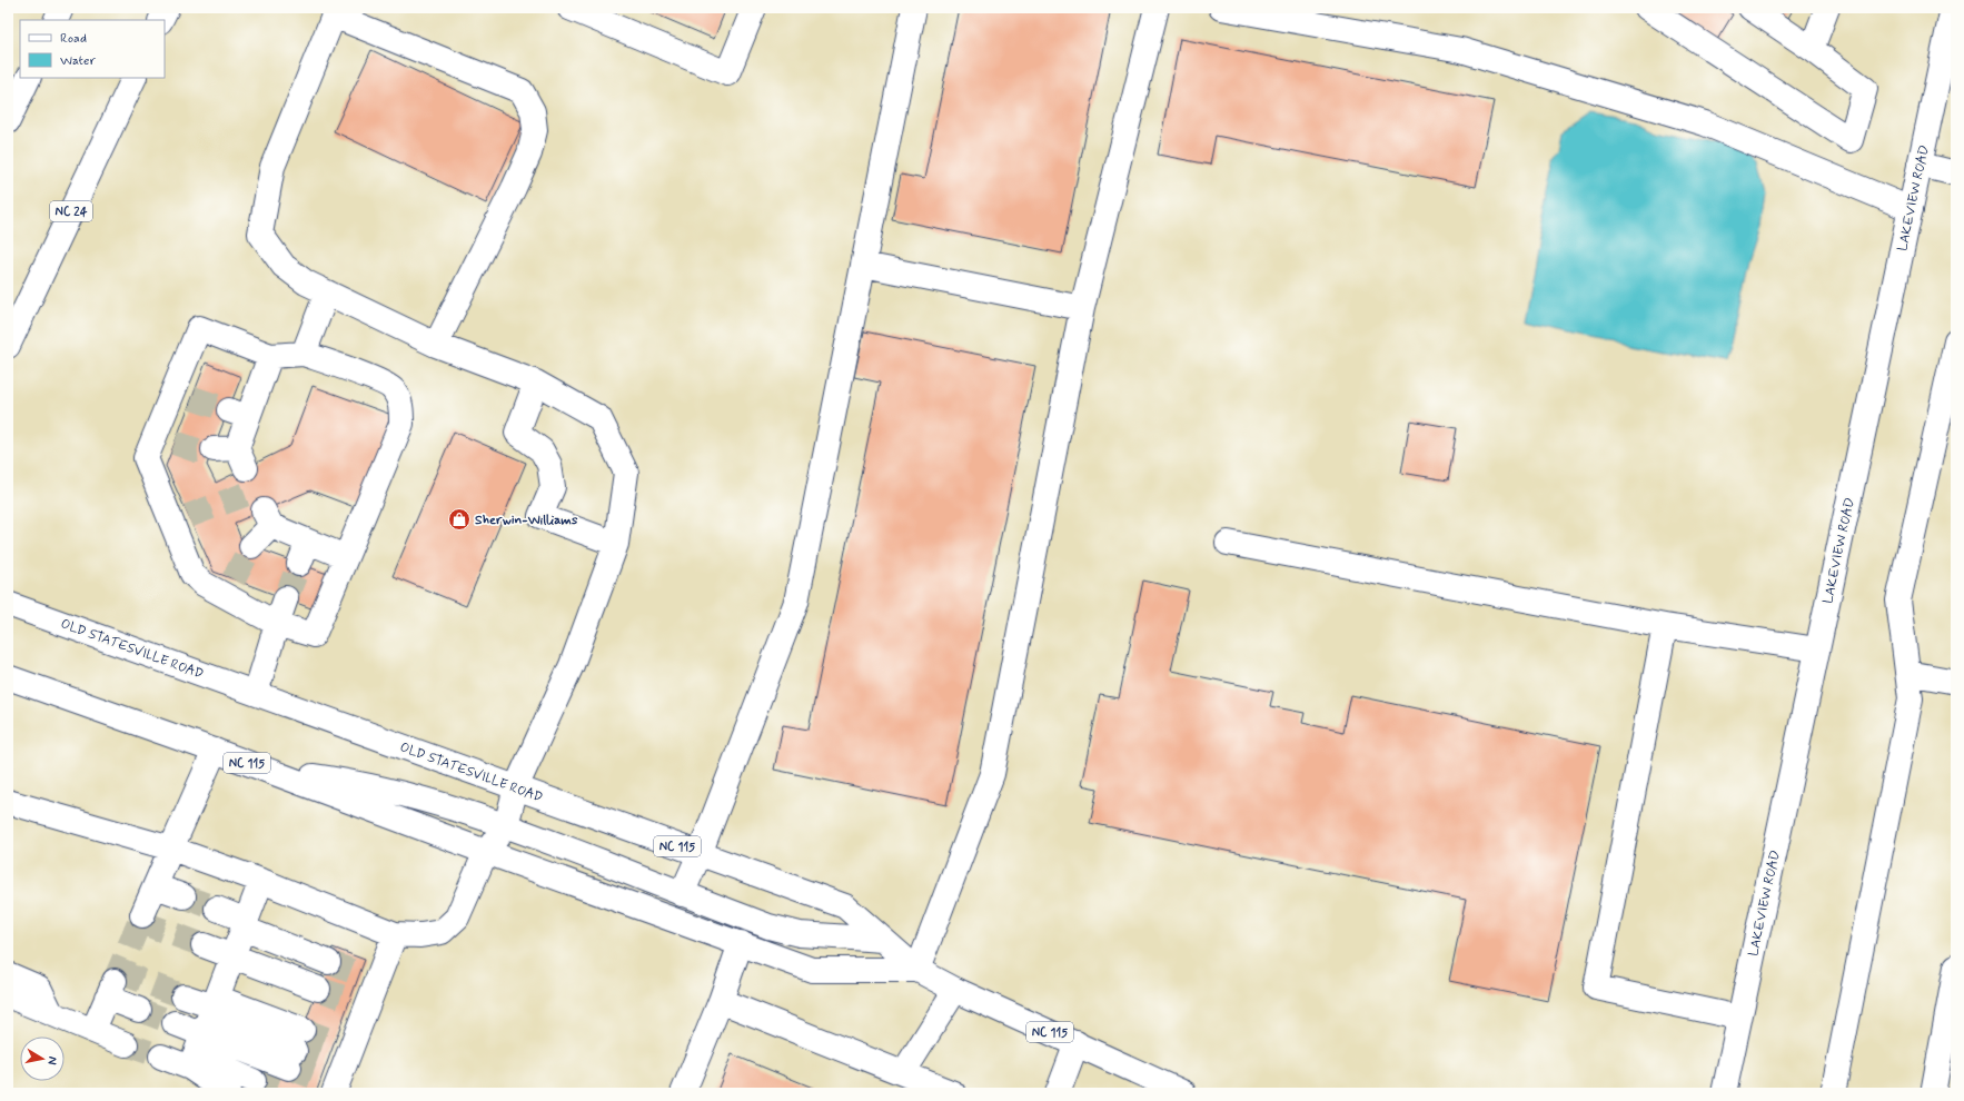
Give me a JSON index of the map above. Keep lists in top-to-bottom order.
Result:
{
  "streets": {
    "main road": [
      "LAKEVIEW ROAD",
      "NC 24",
      "OLD STATESVILLE ROAD",
      "NC 115"
    ]
  },
  "places": {
    "shop": ["Sherwin-Williams"]
  },
  "legend": ["Road", "Water"],
  "north": "right"
}
